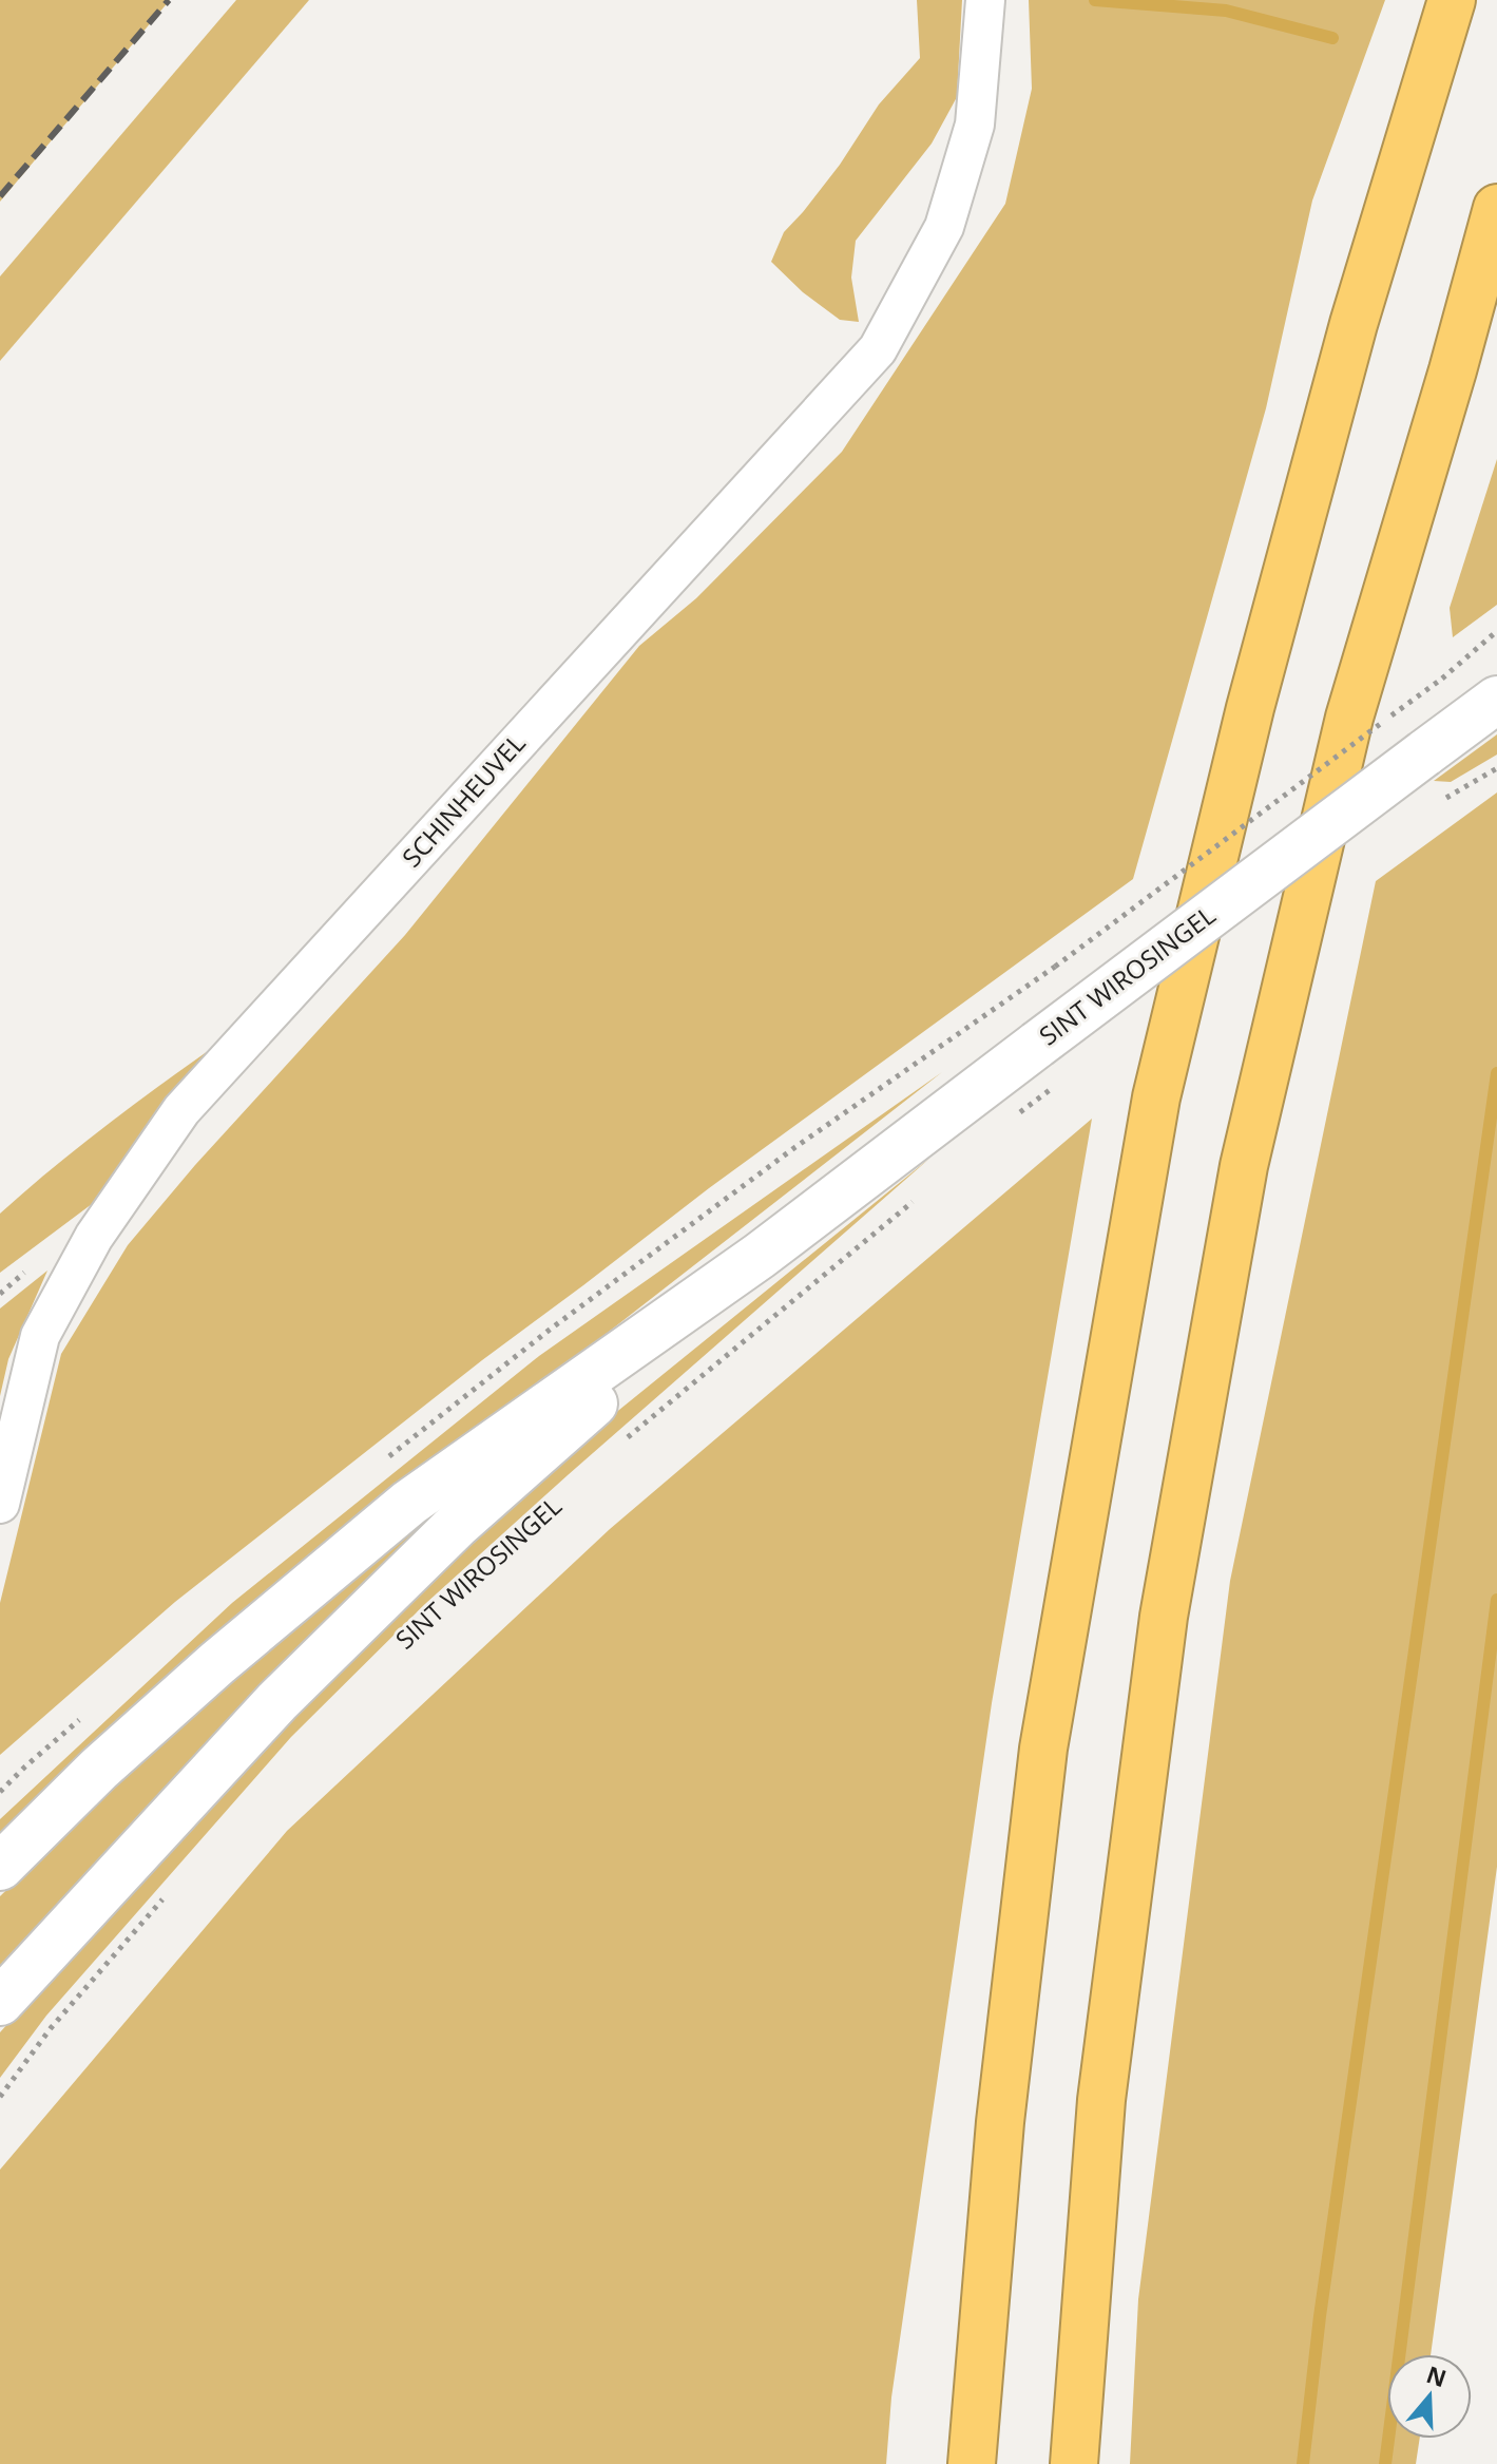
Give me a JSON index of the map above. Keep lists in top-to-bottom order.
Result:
{
  "streets": {
    "main road": ["SINT WIROSINGEL"],
    "street": ["SCHINHEUVEL"]
  },
  "north": "top"
}
